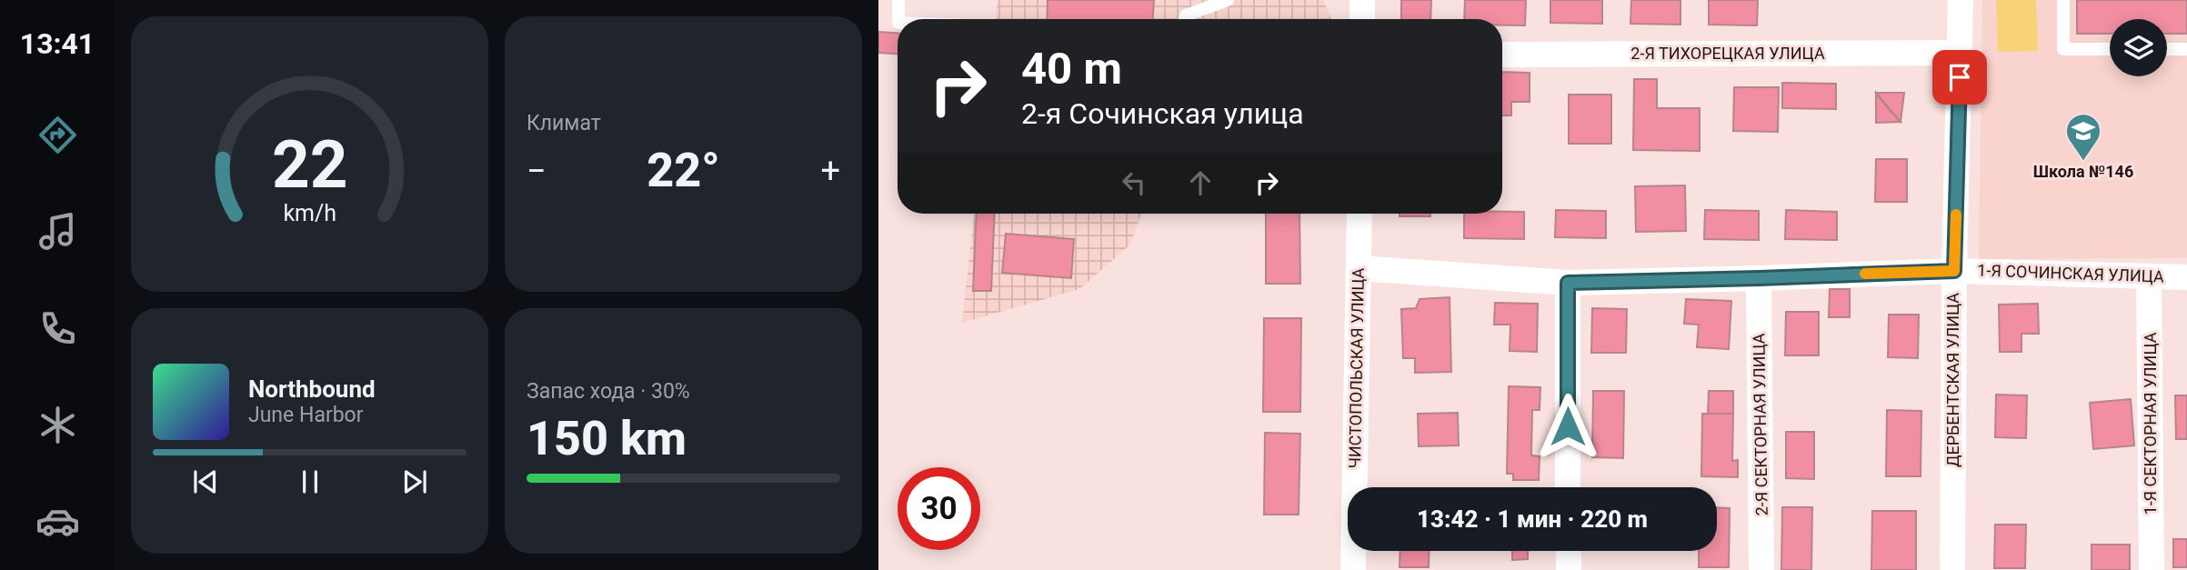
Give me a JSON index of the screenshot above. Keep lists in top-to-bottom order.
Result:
{
  "streets": {
    "street": [
      "2-Я ТИХОРЕЦКАЯ УЛИЦА",
      "1-Я СОЧИНСКАЯ УЛИЦА",
      "ЧИСТОПОЛЬСКАЯ УЛИЦА",
      "ДЕРБЕНТСКАЯ УЛИЦА",
      "1-Я СЕКТОРНАЯ УЛИЦА",
      "2-Я СЕКТОРНАЯ УЛИЦА"
    ]
  },
  "crossings": [
    ["2-Я ТИХОРЕЦКАЯ УЛИЦА", "ДЕРБЕНТСКАЯ УЛИЦА"],
    ["1-Я СОЧИНСКАЯ УЛИЦА", "ЧИСТОПОЛЬСКАЯ УЛИЦА"],
    ["1-Я СОЧИНСКАЯ УЛИЦА", "ДЕРБЕНТСКАЯ УЛИЦА"],
    ["1-Я СОЧИНСКАЯ УЛИЦА", "1-Я СЕКТОРНАЯ УЛИЦА"],
    ["1-Я СОЧИНСКАЯ УЛИЦА", "2-Я СЕКТОРНАЯ УЛИЦА"]
  ],
  "places": {
    "school or university": ["Школа №146"]
  },
  "page": {
    "tabs": "13:41",
    "tile": [
      "Климат",
      ["Запас хода · 30%", "150 km"]
    ],
    "turn": ["40 m", "2-я Сочинская улица"],
    "heat": ["−", "22°", "+"],
    "song": ["Northbound", "June Harbor"],
    "limit": "30",
    "trip": "13:42 · 1 мин · 220 m",
    "gauge": ["22", "km/h"]
  }
}
